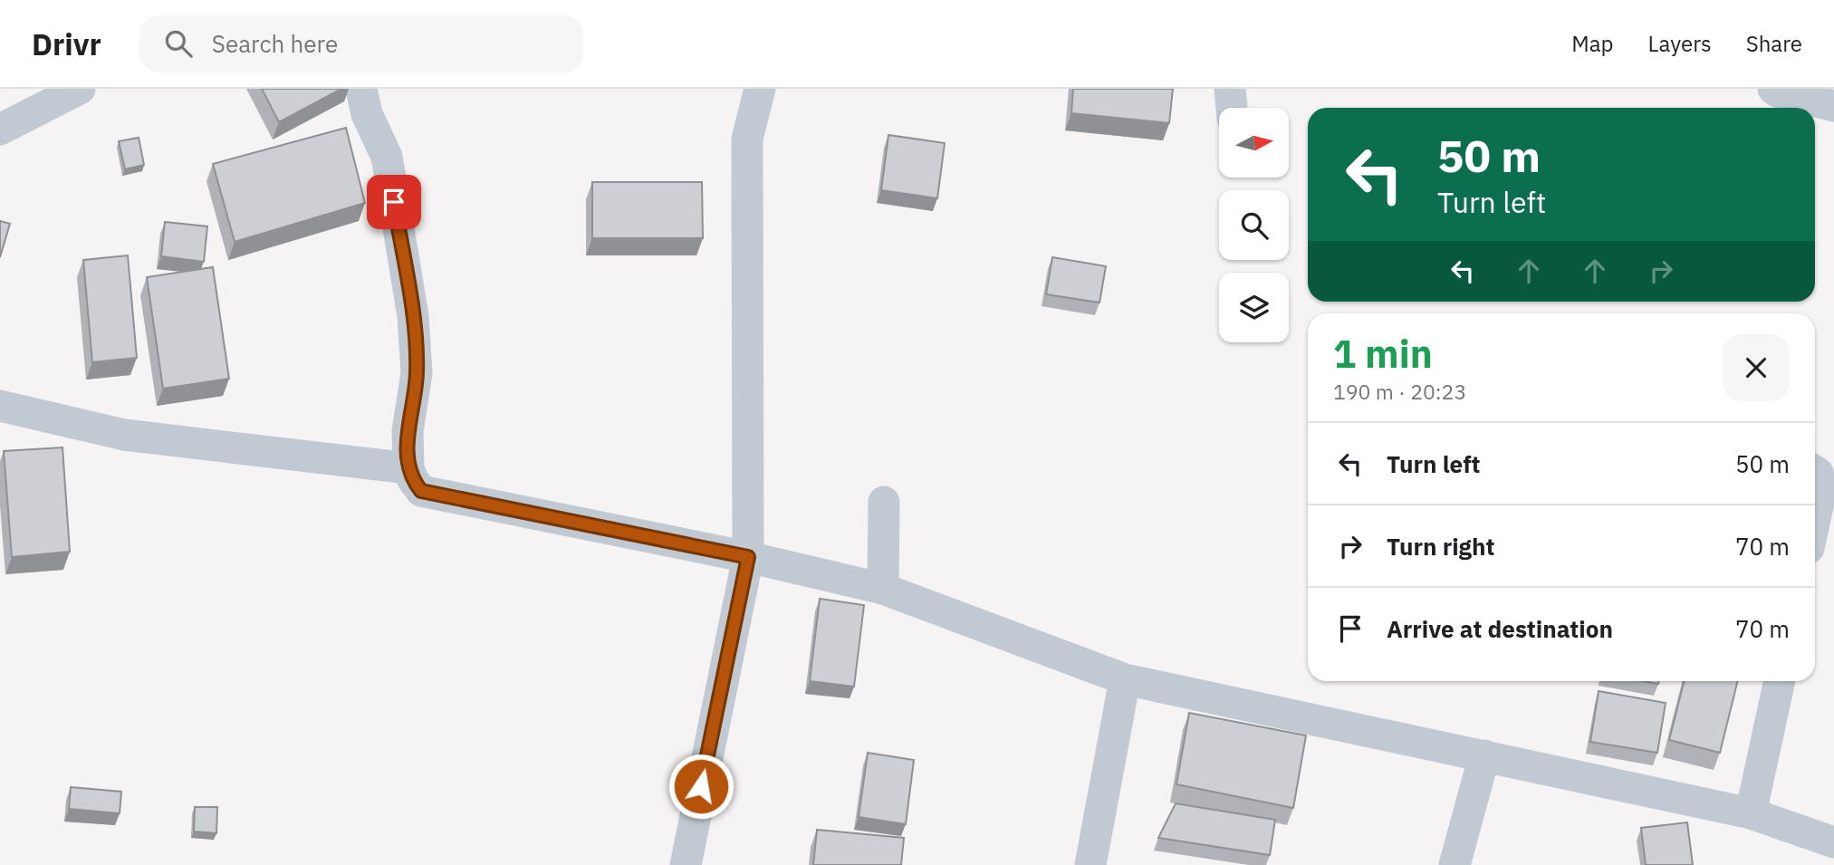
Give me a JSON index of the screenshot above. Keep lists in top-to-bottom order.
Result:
{
  "north": "right",
  "page": {
    "header": "Drivr",
    "search": "Search here",
    "nav": ["Map", "Layers", "Share"],
    "turn": ["50 m", "Turn left"],
    "heading": ["1 min", "190 m · 20:23"],
    "list": [
      {
        "name": "Turn left",
        "value": "50 m"
      },
      {
        "name": "Turn right",
        "value": "70 m"
      },
      {
        "name": "Arrive at destination",
        "value": "70 m"
      }
    ]
  }
}
